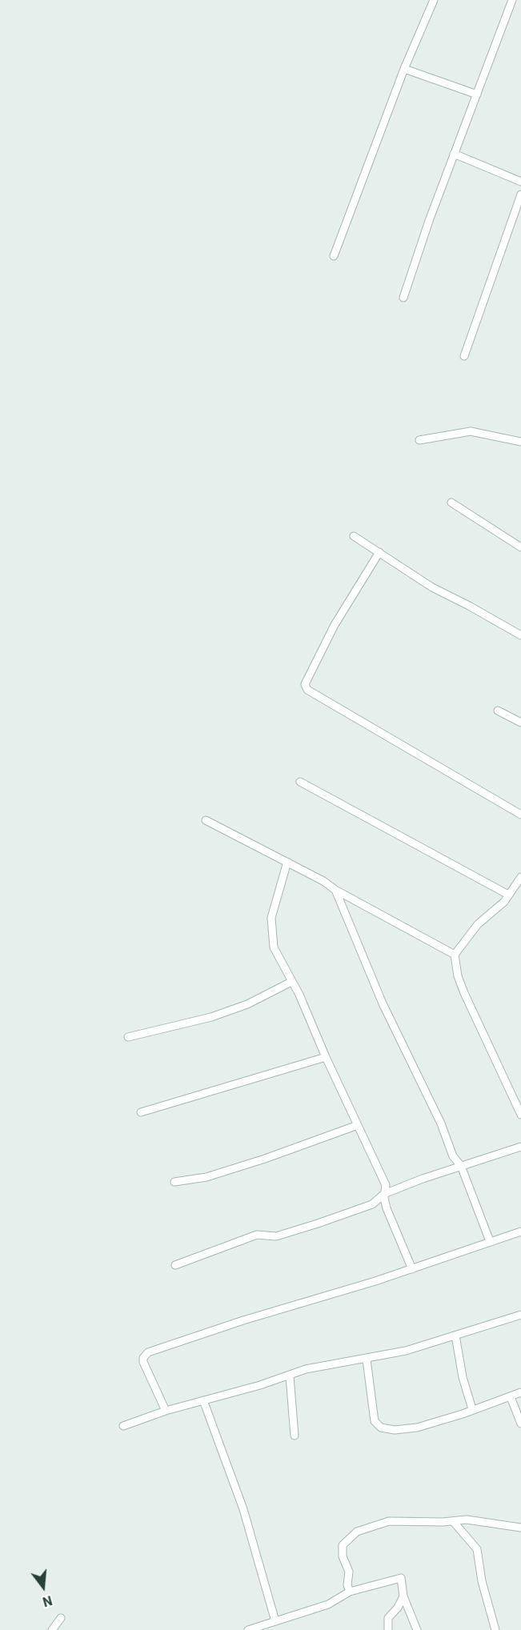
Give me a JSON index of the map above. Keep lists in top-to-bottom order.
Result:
{
  "north": "bottom"
}
